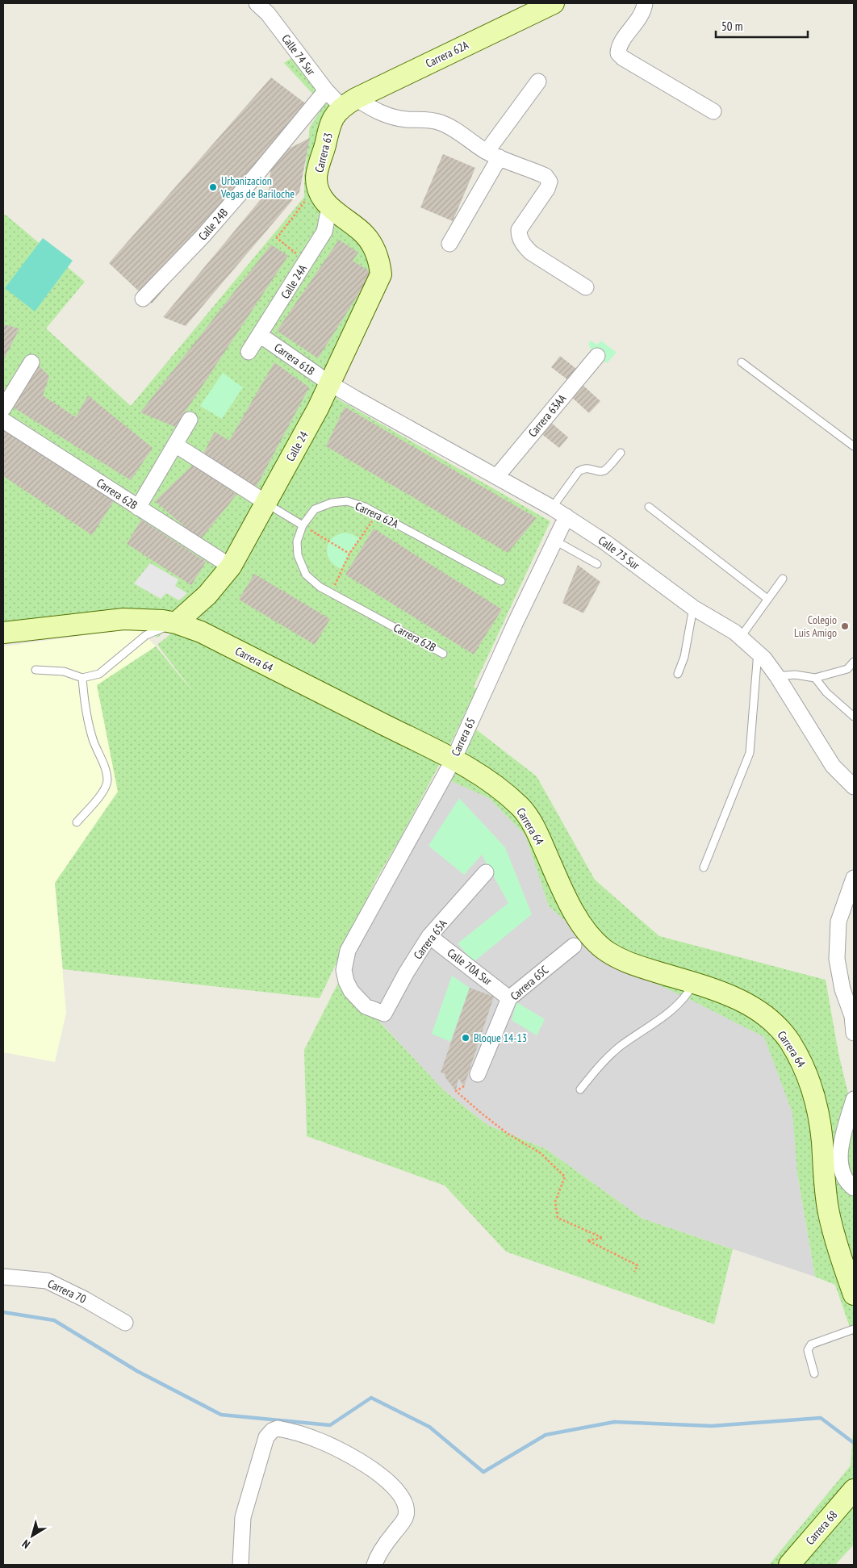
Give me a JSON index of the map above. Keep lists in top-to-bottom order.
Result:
{
  "streets": {
    "street": [
      "Carrera 62A",
      "Calle 74 Sur",
      "Carrera 63",
      "Calle 24B",
      "Calle 24A",
      "Carrera 61B",
      "Carrera 63AA",
      "Calle 24",
      "Carrera 62B",
      "Calle 73 Sur",
      "Carrera 64",
      "Carrera 65",
      "Carrera 65A",
      "Calle 70A Sur",
      "Carrera 65C",
      "Carrera 70",
      "Carrera 68"
    ]
  },
  "crossings": [
    ["Carrera 62A", "Calle 74 Sur"],
    ["Carrera 62A", "Carrera 63"],
    ["Carrera 62A", "Carrera 62B"],
    ["Calle 74 Sur", "Carrera 63"],
    ["Calle 74 Sur", "Calle 24B"],
    ["Carrera 63", "Calle 24A"],
    ["Carrera 63", "Calle 24"],
    ["Calle 24A", "Carrera 61B"],
    ["Carrera 61B", "Calle 24"],
    ["Carrera 61B", "Calle 73 Sur"],
    ["Carrera 63AA", "Calle 73 Sur"],
    ["Calle 24", "Carrera 62B"],
    ["Calle 24", "Calle 73 Sur"],
    ["Calle 24", "Carrera 64"],
    ["Calle 73 Sur", "Carrera 65"],
    ["Carrera 64", "Carrera 65"],
    ["Carrera 65", "Carrera 65A"],
    ["Carrera 65A", "Calle 70A Sur"],
    ["Calle 70A Sur", "Carrera 65C"]
  ],
  "places": ["Urbanizacion Vegas de Bariloche", "Colegio Luis Amigo", "Bloque 14-13"],
  "scale_bar": "50 m",
  "north": "bottom left"
}
